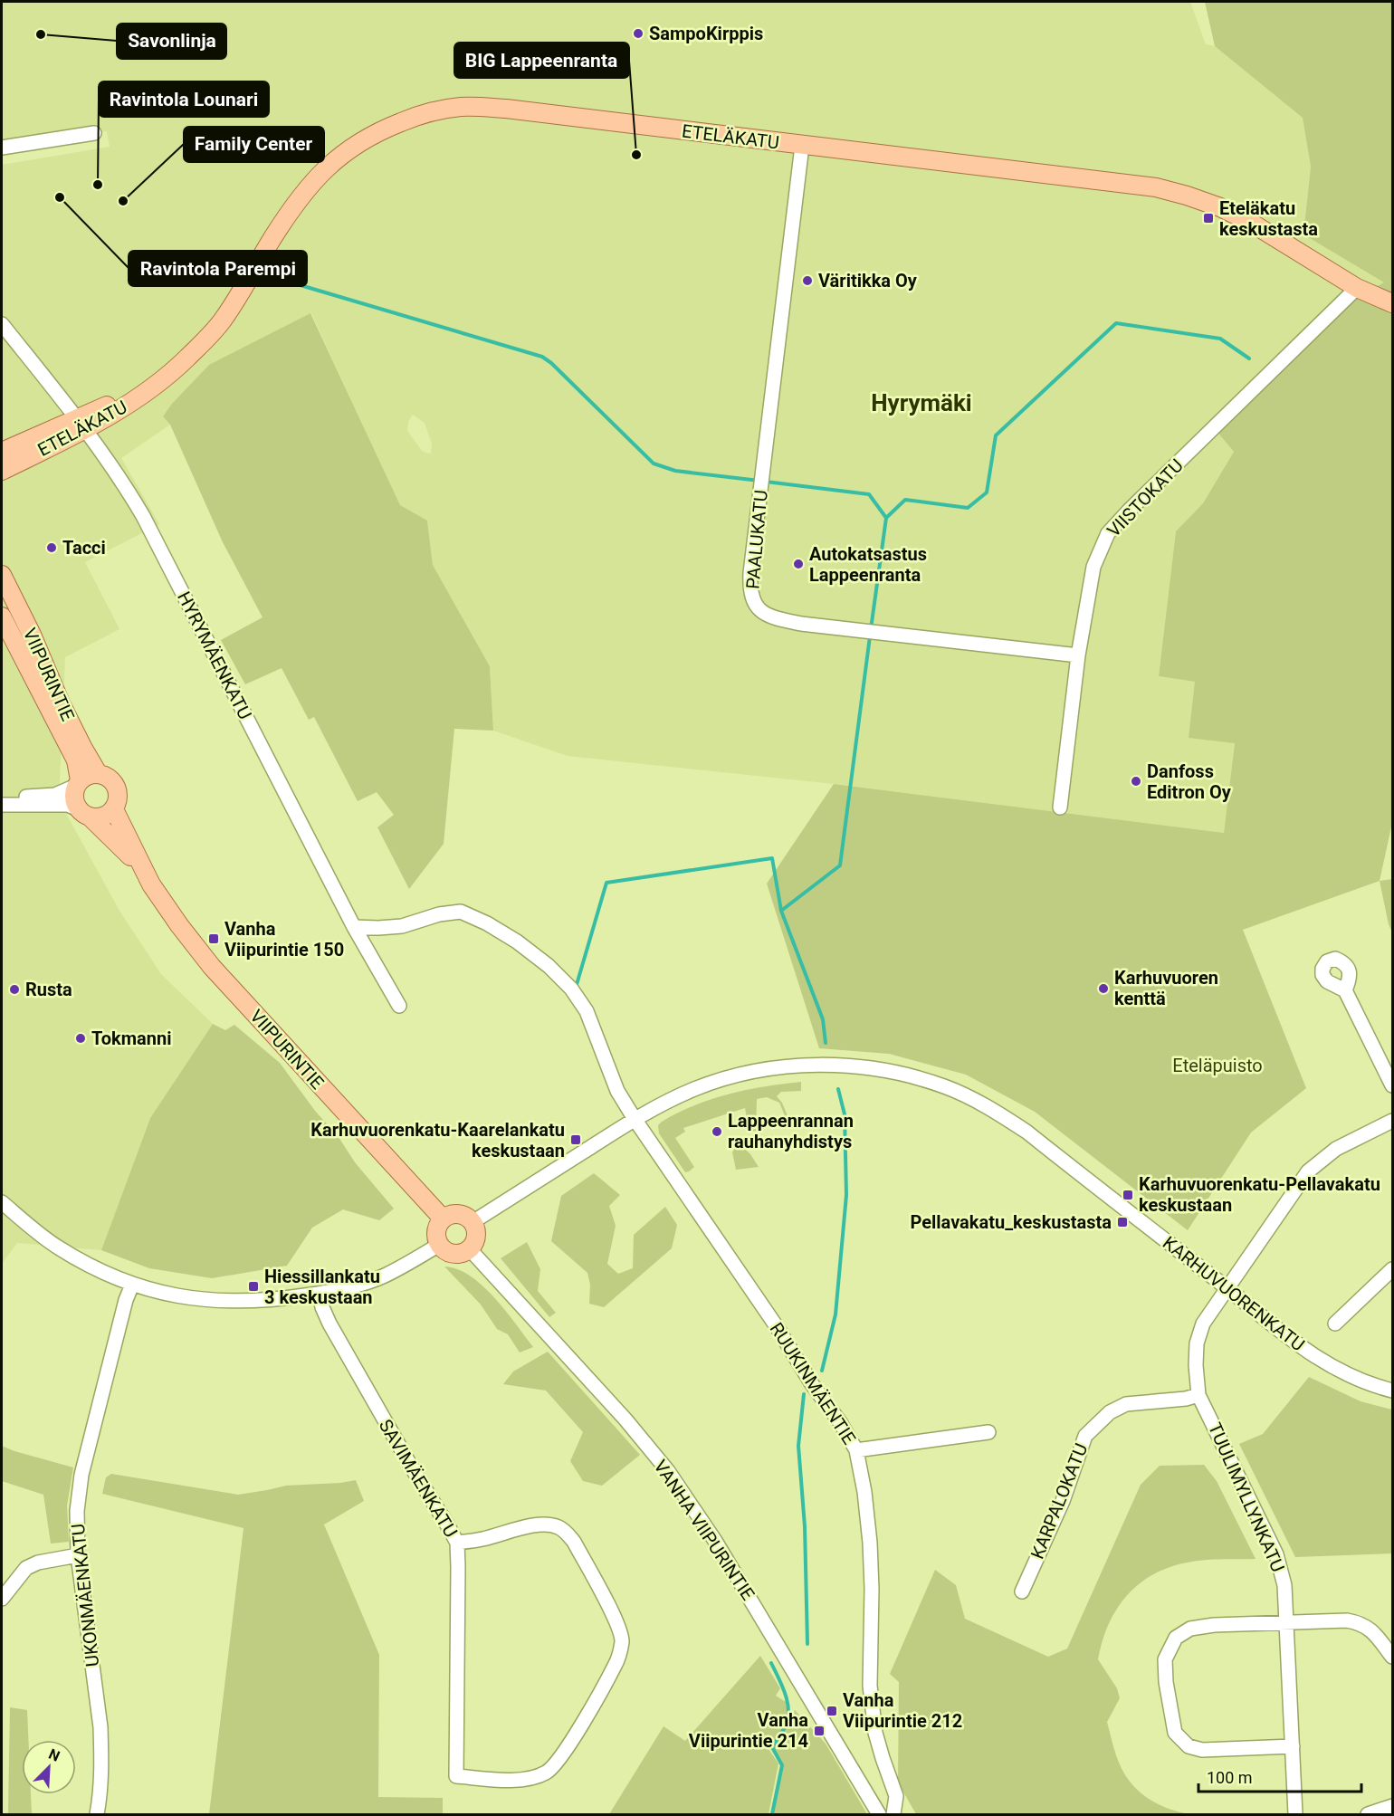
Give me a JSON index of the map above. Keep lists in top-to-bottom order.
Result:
{
  "streets": {
    "main road": ["ETELÄKATU", "VIIPURINTIE"],
    "street": [
      "VIISTOKATU",
      "PAALUKATU",
      "HYRYMÄENKATU",
      "KARHUVUORENKATU",
      "RUUKINMÄENTIE",
      "SAVIMÄENKATU",
      "TUULIMYLLYNKATU",
      "KARPALOKATU",
      "VANHA VIIPURINTIE",
      "UKONMÄENKATU"
    ]
  },
  "crossings": [
    ["ETELÄKATU", "VIISTOKATU"],
    ["ETELÄKATU", "PAALUKATU"],
    ["ETELÄKATU", "HYRYMÄENKATU"],
    ["VIISTOKATU", "PAALUKATU"],
    ["HYRYMÄENKATU", "RUUKINMÄENTIE"],
    ["VIIPURINTIE", "KARHUVUORENKATU"],
    ["VIIPURINTIE", "VANHA VIIPURINTIE"],
    ["KARHUVUORENKATU", "RUUKINMÄENTIE"],
    ["KARHUVUORENKATU", "TUULIMYLLYNKATU"],
    ["KARHUVUORENKATU", "VANHA VIIPURINTIE"],
    ["TUULIMYLLYNKATU", "KARPALOKATU"]
  ],
  "districts": ["Hyrymäki"],
  "parks": ["Eteläpuisto"],
  "places": {
    "other": [
      "SampoKirppis",
      "Savonlinja",
      "BIG Lappeenranta",
      "Ravintola Lounari",
      "Ravintola Parempi",
      "Family Center",
      "Väritikka Oy",
      "Tacci",
      "Autokatsastus Lappeenranta",
      "Danfoss Editron Oy",
      "Karhuvuoren kenttä",
      "Rusta",
      "Tokmanni",
      "Lappeenrannan rauhanyhdistys"
    ],
    "transit": [
      "Eteläkatu keskustasta",
      "Vanha Viipurintie 150",
      "Karhuvuorenkatu-Kaarelankatu keskustaan",
      "Karhuvuorenkatu-Pellavakatu keskustaan",
      "Pellavakatu_keskustasta",
      "Hiessillankatu 3 keskustaan",
      "Vanha Viipurintie 212",
      "Vanha Viipurintie 214"
    ]
  },
  "scale_bar": "100 m",
  "north": "top right"
}
